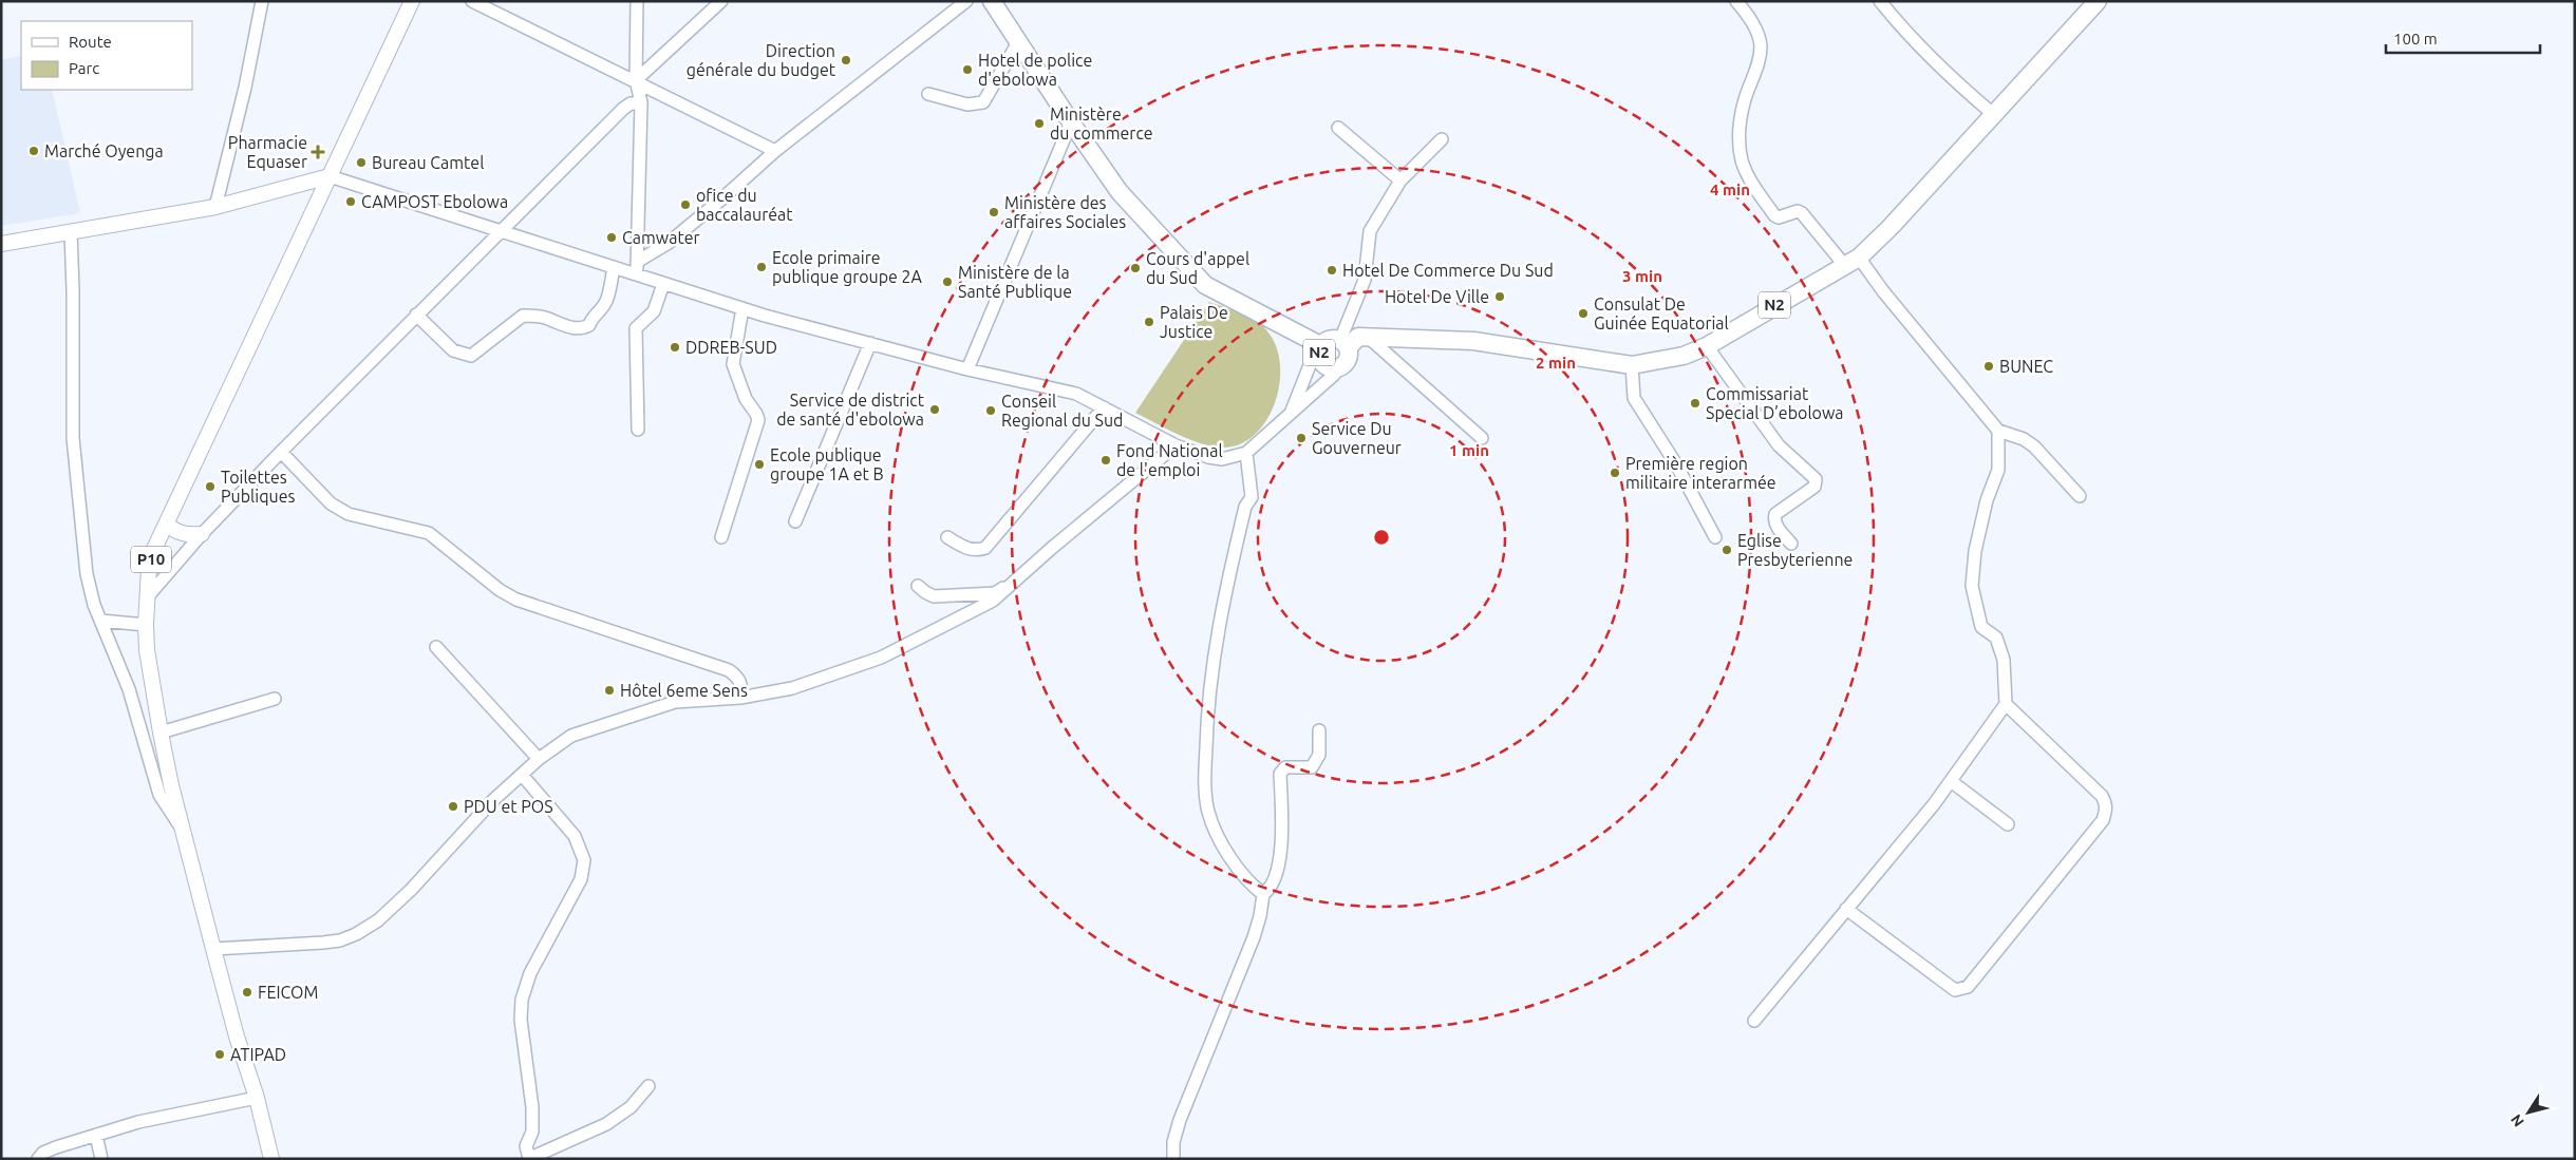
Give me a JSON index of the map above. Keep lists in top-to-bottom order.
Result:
{
  "streets": {
    "highway": ["N2"],
    "main road": ["P10"]
  },
  "places": {
    "other": [
      "Direction générale du budget",
      "Hotel de police d'ebolowa",
      "Ministère du commerce",
      "Marché Oyenga",
      "Bureau Camtel",
      "CAMPOST Ebolowa",
      "ofice du baccalauréat",
      "Ministère des affaires Sociales",
      "Camwater",
      "Ecole primaire publique groupe 2A",
      "Cours d'appel du Sud",
      "Hotel De Commerce Du Sud",
      "Ministère de la Santé Publique",
      "Hotel De Ville",
      "Consulat De Guinée Equatorial",
      "Palais De Justice",
      "DDREB-SUD",
      "BUNEC",
      "Commissariat Special D’ebolowa",
      "Service de district de santé d'ebolowa",
      "Conseil Regional du Sud",
      "Service Du Gouverneur",
      "Fond National de l'emploi",
      "Ecole publique groupe 1A et B",
      "Première region militaire interarmée",
      "Toilettes Publiques",
      "Eglise Presbyterienne",
      "Hôtel 6eme Sens",
      "PDU et POS",
      "FEICOM",
      "ATIPAD"
    ],
    "health": ["Pharmacie Equaser"]
  },
  "legend": ["Route", "Parc"],
  "scale_bar": "100 m",
  "north": "bottom left",
  "rings": [
    "4 min",
    "3 min",
    "2 min",
    "1 min"
  ]
}
